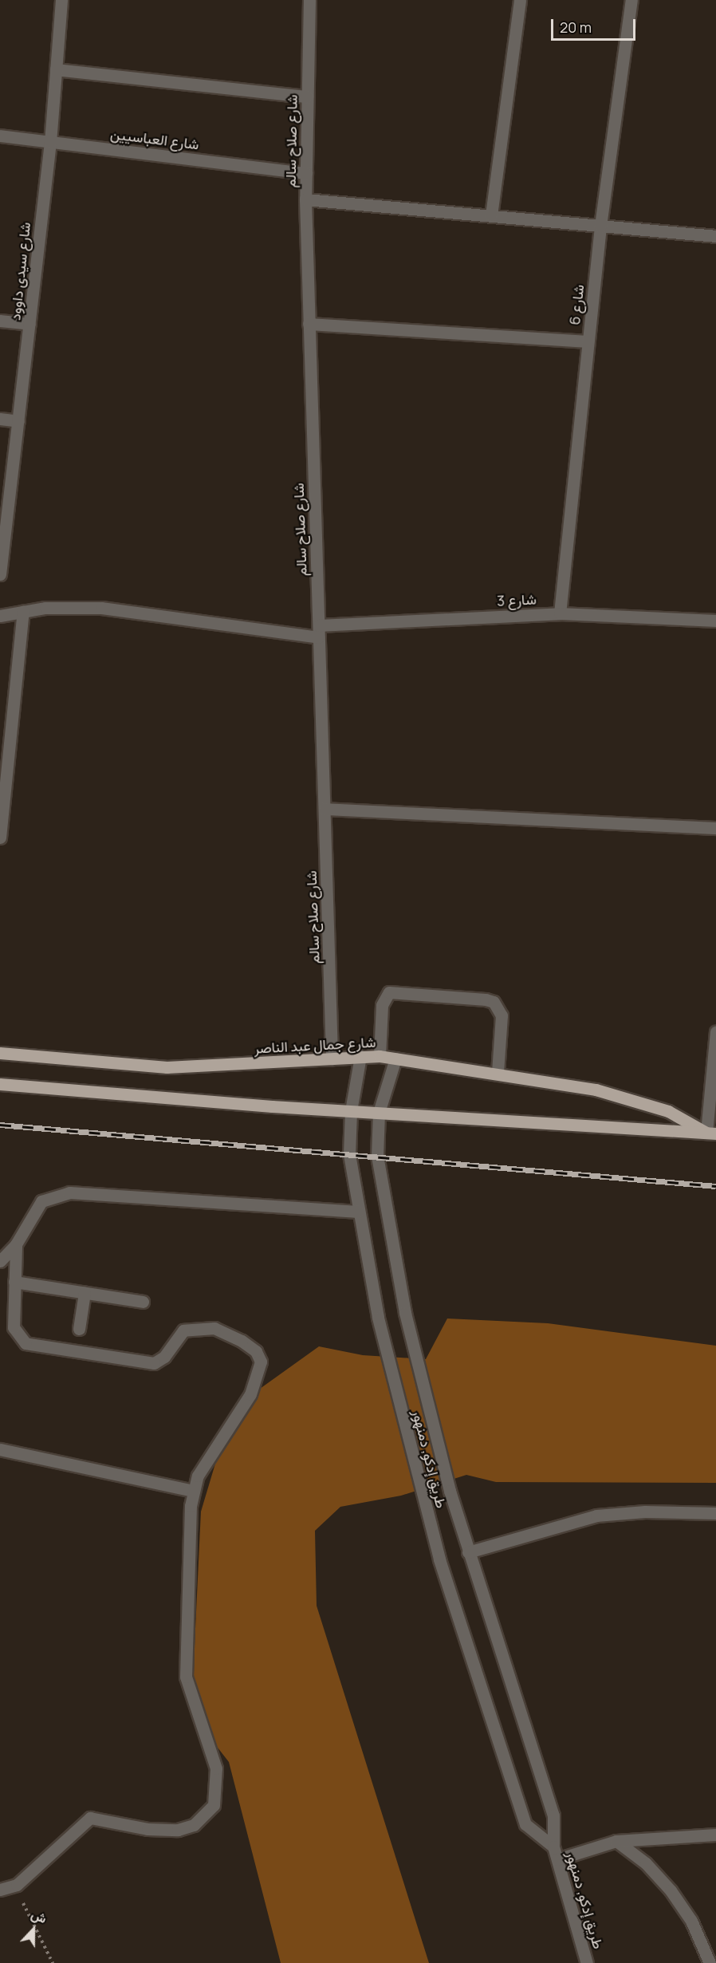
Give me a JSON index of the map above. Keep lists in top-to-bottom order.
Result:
{
  "streets": {
    "main road": ["شارع جمال عبد الناصر"],
    "street": [
      "شارع العباسيين",
      "شارع صلاح سالم",
      "شارع سيدى داوود",
      "شارع 6",
      "شارع 3",
      "طريق إدكو, دمنهور"
    ]
  },
  "crossings": [
    ["شارع العباسيين", "شارع صلاح سالم"],
    ["شارع العباسيين", "شارع سيدى داوود"],
    ["شارع صلاح سالم", "شارع 3"],
    ["شارع صلاح سالم", "شارع جمال عبد الناصر"],
    ["شارع 6", "شارع 3"],
    ["شارع جمال عبد الناصر", "طريق إدكو, دمنهور"]
  ],
  "scale_bar": "20 m",
  "north": "top"
}
